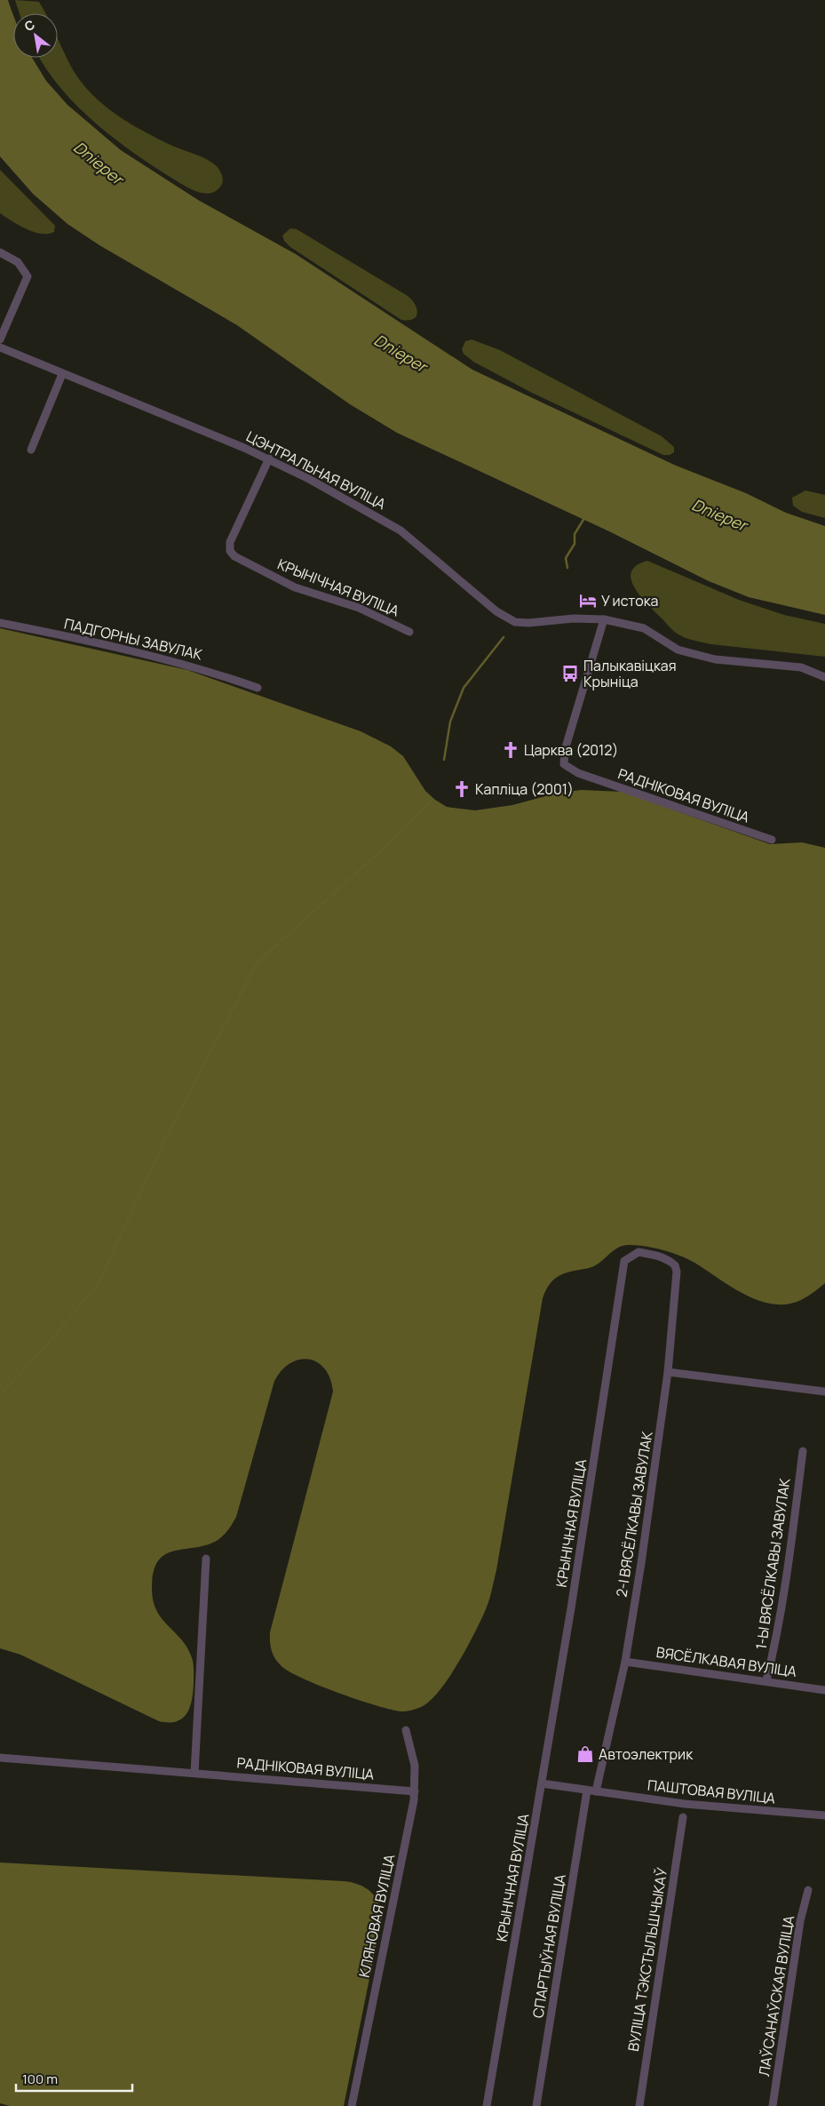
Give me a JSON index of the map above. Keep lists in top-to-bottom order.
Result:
{
  "streets": {
    "street": [
      "ЦЭНТРАЛЬНАЯ ВУЛІЦА",
      "КРЫНІЧНАЯ ВУЛІЦА",
      "ПАДГОРНЫ ЗАВУЛАК",
      "РАДНІКОВАЯ ВУЛІЦА",
      "2-І ВЯСЁЛКАВЫ ЗАВУЛАК",
      "1-Ы ВЯСЁЛКАВЫ ЗАВУЛАК",
      "ВЯСЁЛКАВАЯ ВУЛІЦА",
      "ПАШТОВАЯ ВУЛІЦА",
      "КЛЯНОВАЯ ВУЛІЦА",
      "СПАРТЫЎНАЯ ВУЛІЦА",
      "ВУЛІЦА ТЭКСТЫЛЬШЧЫКАЎ",
      "ЛАЎСАНАЎСКАЯ ВУЛІЦА"
    ]
  },
  "crossings": [
    ["ЦЭНТРАЛЬНАЯ ВУЛІЦА", "КРЫНІЧНАЯ ВУЛІЦА"],
    ["ЦЭНТРАЛЬНАЯ ВУЛІЦА", "РАДНІКОВАЯ ВУЛІЦА"],
    ["КРЫНІЧНАЯ ВУЛІЦА", "2-І ВЯСЁЛКАВЫ ЗАВУЛАК"],
    ["КРЫНІЧНАЯ ВУЛІЦА", "ПАШТОВАЯ ВУЛІЦА"],
    ["РАДНІКОВАЯ ВУЛІЦА", "КЛЯНОВАЯ ВУЛІЦА"],
    ["2-І ВЯСЁЛКАВЫ ЗАВУЛАК", "ВЯСЁЛКАВАЯ ВУЛІЦА"],
    ["1-Ы ВЯСЁЛКАВЫ ЗАВУЛАК", "ВЯСЁЛКАВАЯ ВУЛІЦА"],
    ["ПАШТОВАЯ ВУЛІЦА", "СПАРТЫЎНАЯ ВУЛІЦА"]
  ],
  "water": ["Dnieper"],
  "places": {
    "hotel": ["У истока"],
    "bus stop": ["Палыкавіцкая Крыніца"],
    "church": ["Царква (2012)", "Капліца (2001)"],
    "shop": ["Автоэлектрик"]
  },
  "scale_bar": "100 m",
  "north": "top left"
}
